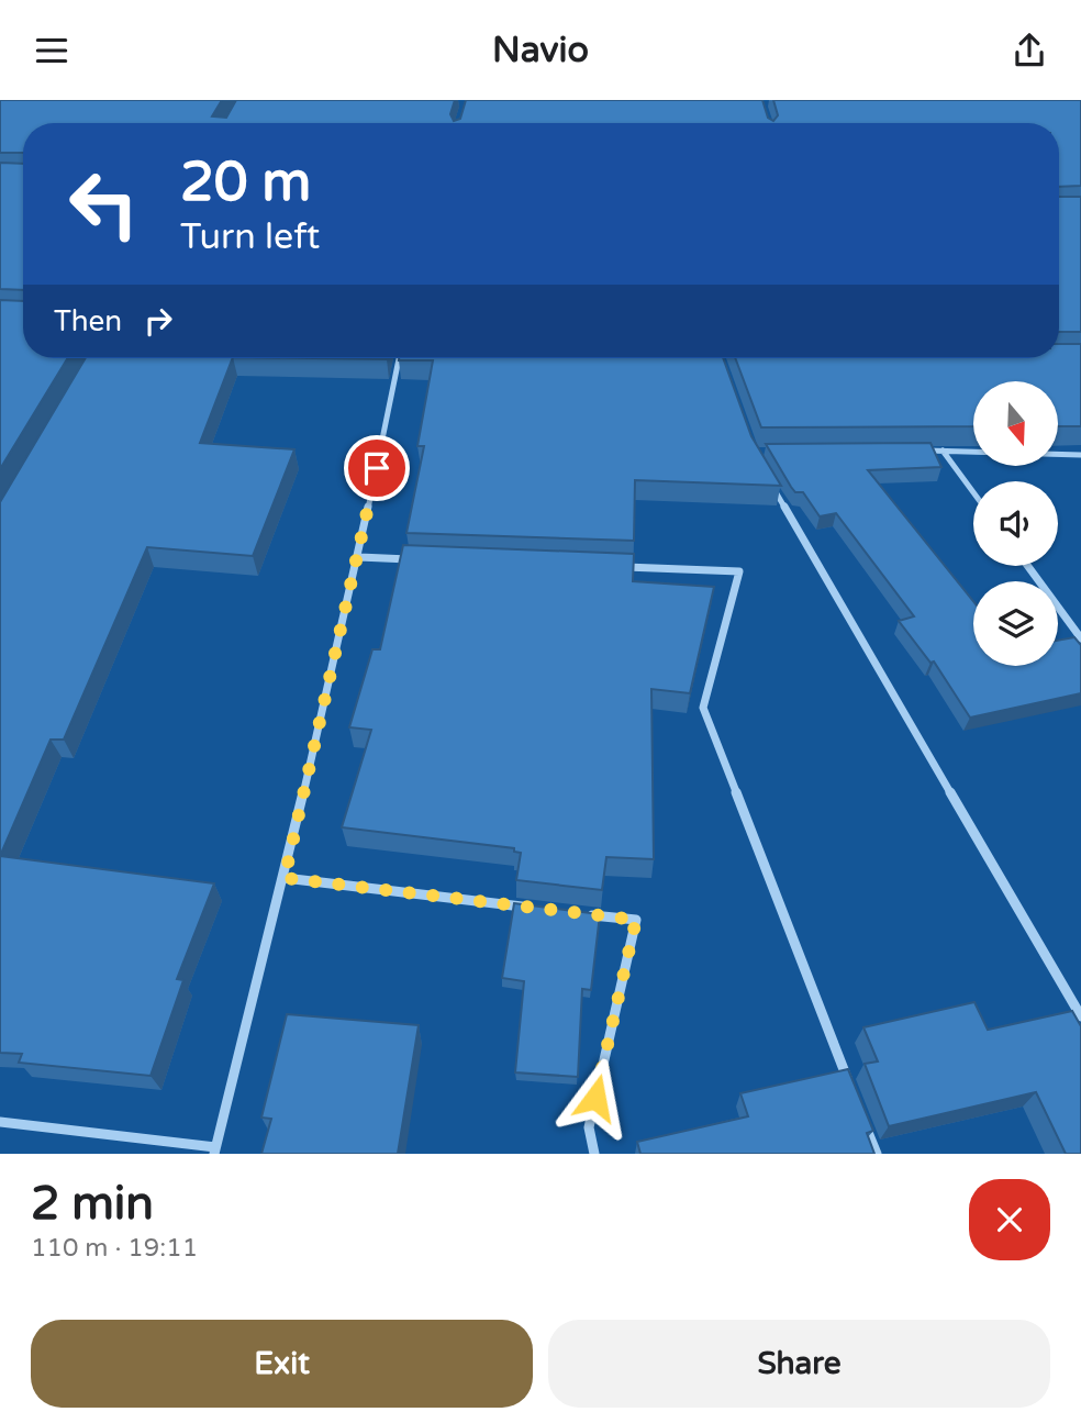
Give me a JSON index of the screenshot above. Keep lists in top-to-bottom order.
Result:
{
  "north": "bottom",
  "page": {
    "header": "Navio",
    "turn": ["20 m", "Turn left"],
    "then": "Then",
    "heading": ["2 min", "110 m · 19:11"],
    "buttons": ["Exit", "Share"]
  }
}
